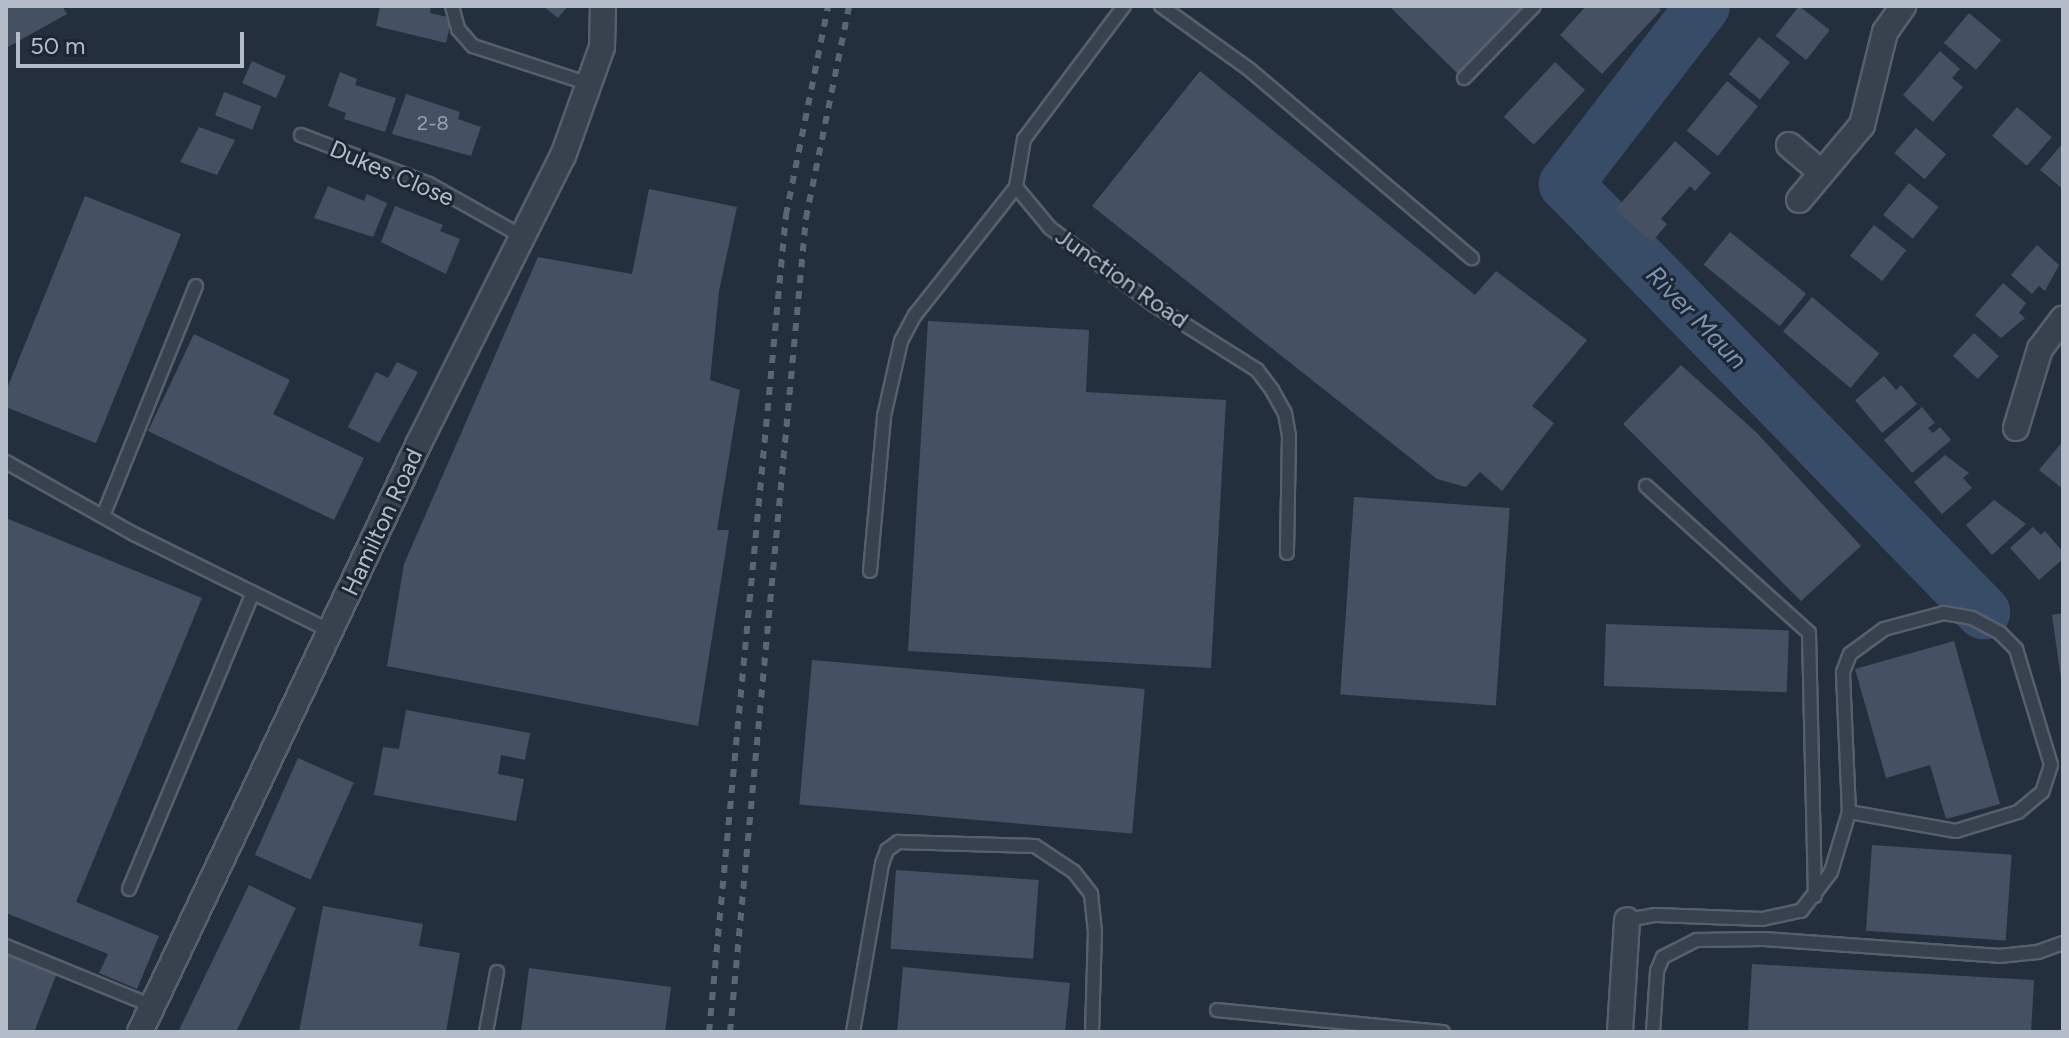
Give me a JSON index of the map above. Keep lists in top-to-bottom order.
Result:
{
  "streets": {
    "street": ["Hamilton Road"],
    "lane": ["Dukes Close", "Junction Road"]
  },
  "crossings": [
    ["Dukes Close", "Hamilton Road"]
  ],
  "water": ["River Maun"],
  "house_numbers": ["2-8"],
  "scale_bar": "50 m"
}
